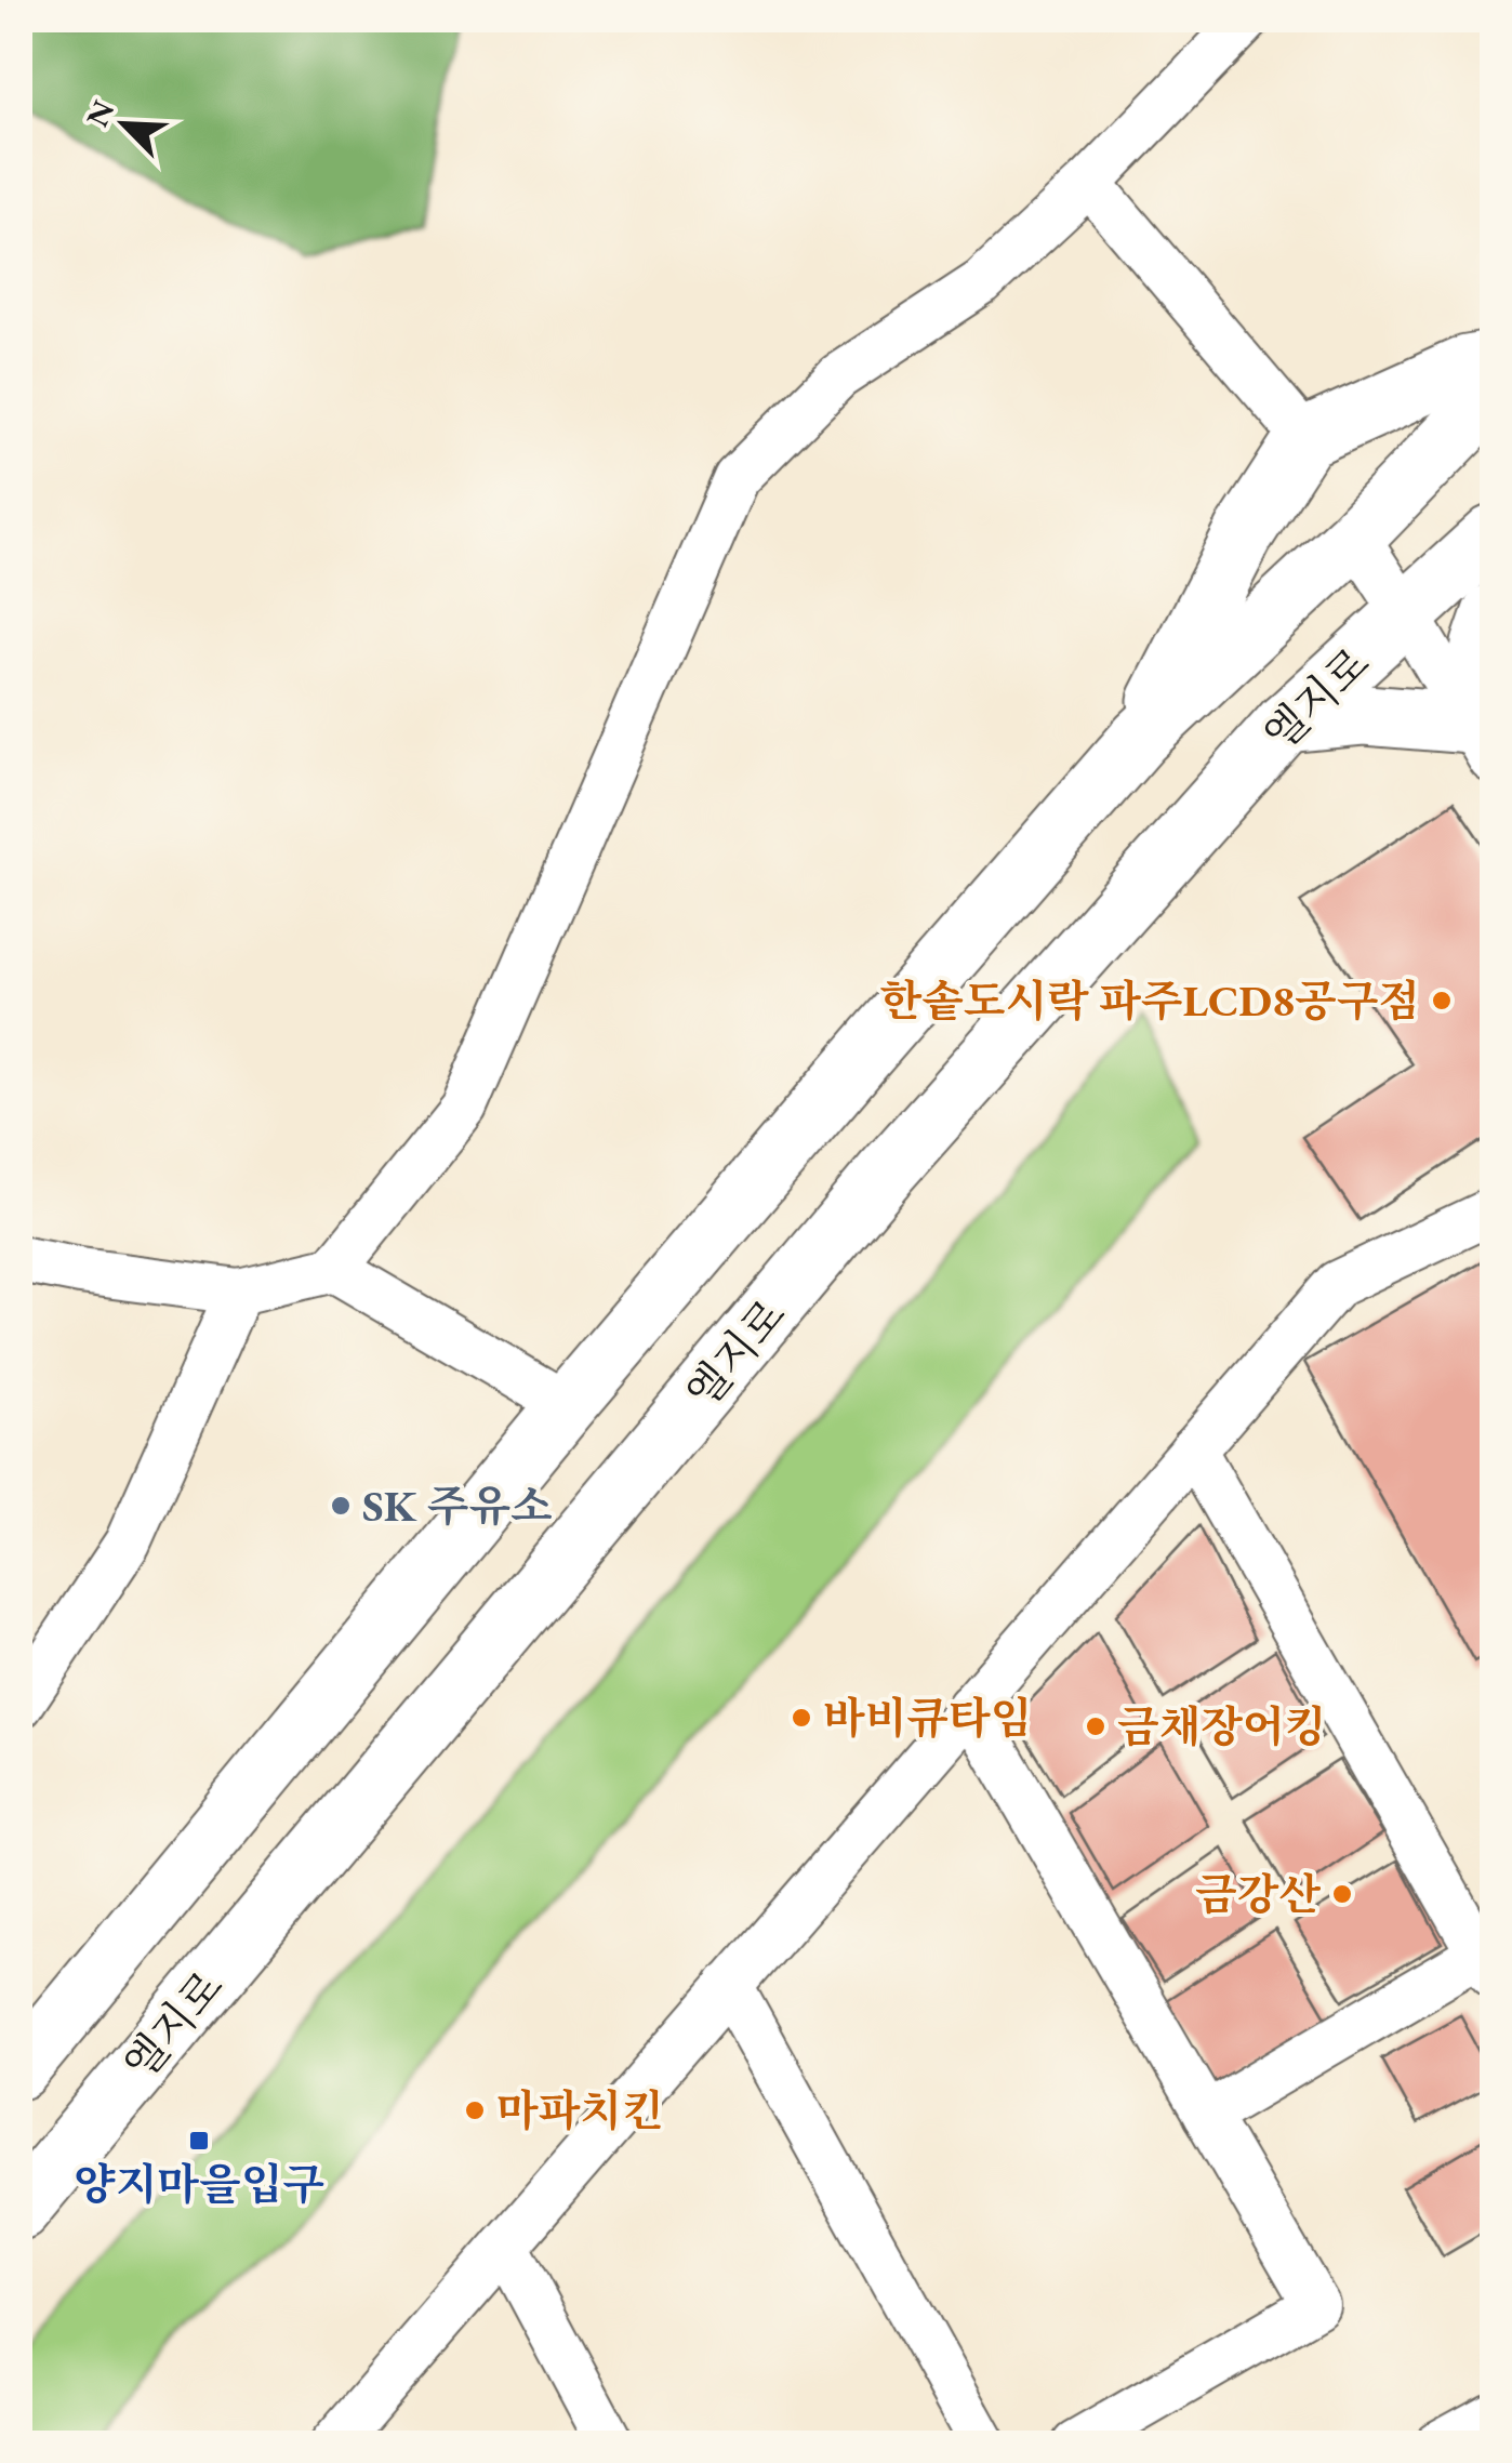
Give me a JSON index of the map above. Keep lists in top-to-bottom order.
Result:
{
  "streets": {
    "main road": ["엘지로"]
  },
  "places": {
    "other": [
      "한솥도시락 파주LCD8공구점",
      "SK 주유소",
      "바비큐타임",
      "금채장어킹",
      "금강산",
      "마파치킨"
    ],
    "transit": ["양지마을입구"]
  },
  "north": "top left"
}
